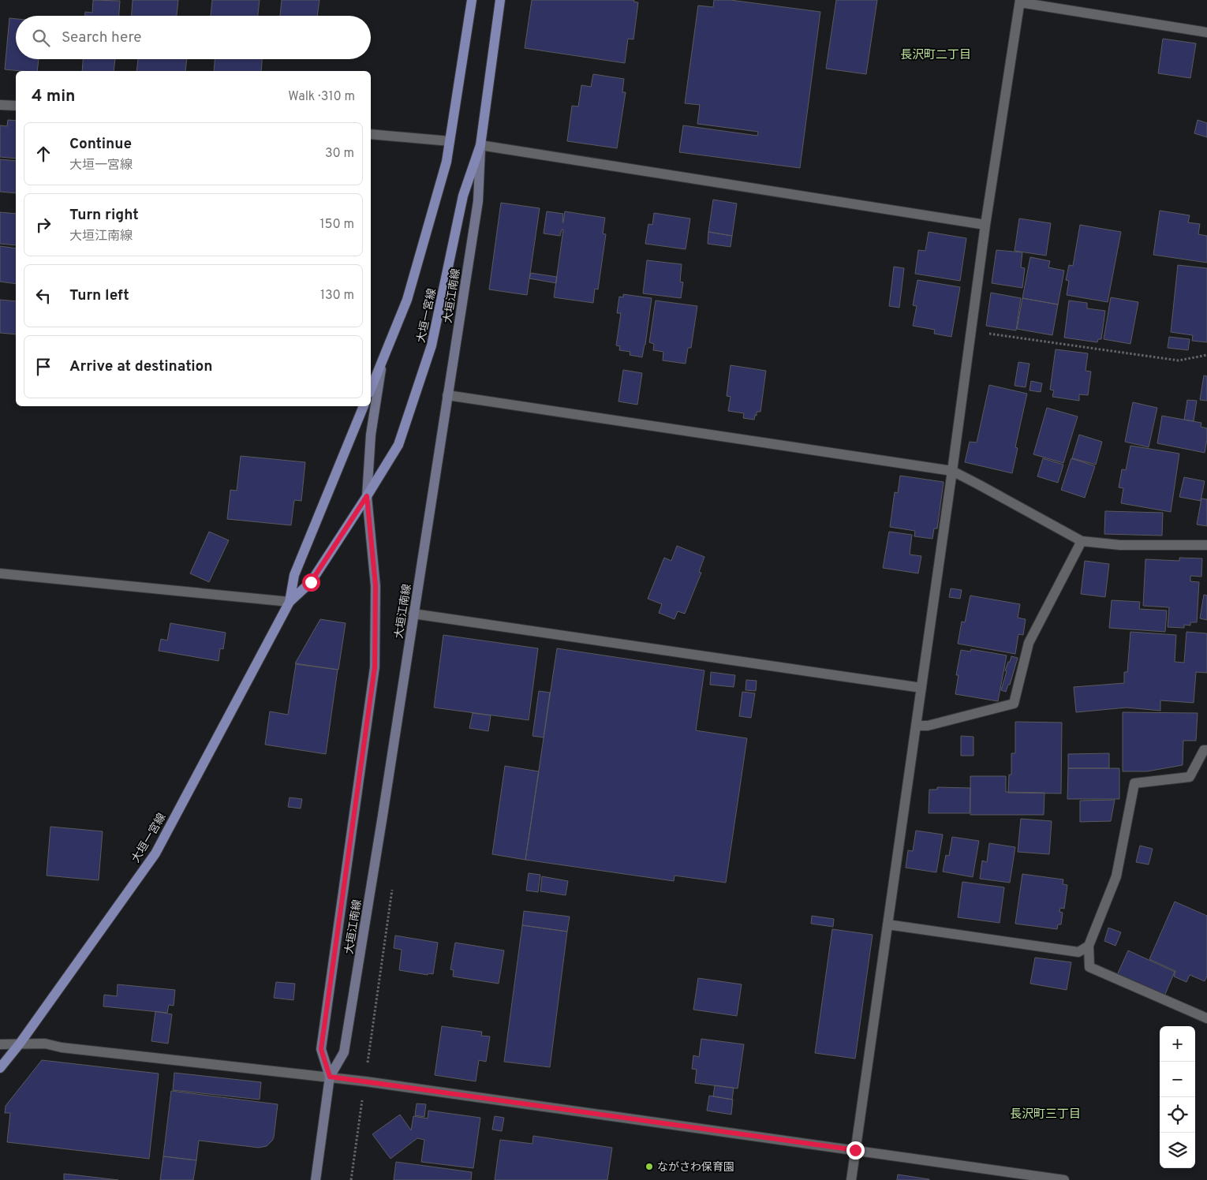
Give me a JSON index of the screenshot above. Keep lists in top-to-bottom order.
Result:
{
  "streets": {
    "main road": ["大垣江南線", "大垣一宮線"]
  },
  "crossings": [
    ["大垣江南線", "大垣一宮線"]
  ],
  "districts": ["長沢町二丁目", "長沢町三丁目"],
  "places": ["ながさわ保育園"],
  "page": {
    "search": "Search here",
    "heading": ["4 min", "Walk · 310 m"],
    "list": [
      ["Continue", "大垣一宮線", "30 m"],
      ["Turn right", "大垣江南線", "150 m"],
      ["Turn left", "130 m"],
      "Arrive at destination"
    ],
    "map_buttons": ["+", "−"]
  }
}
